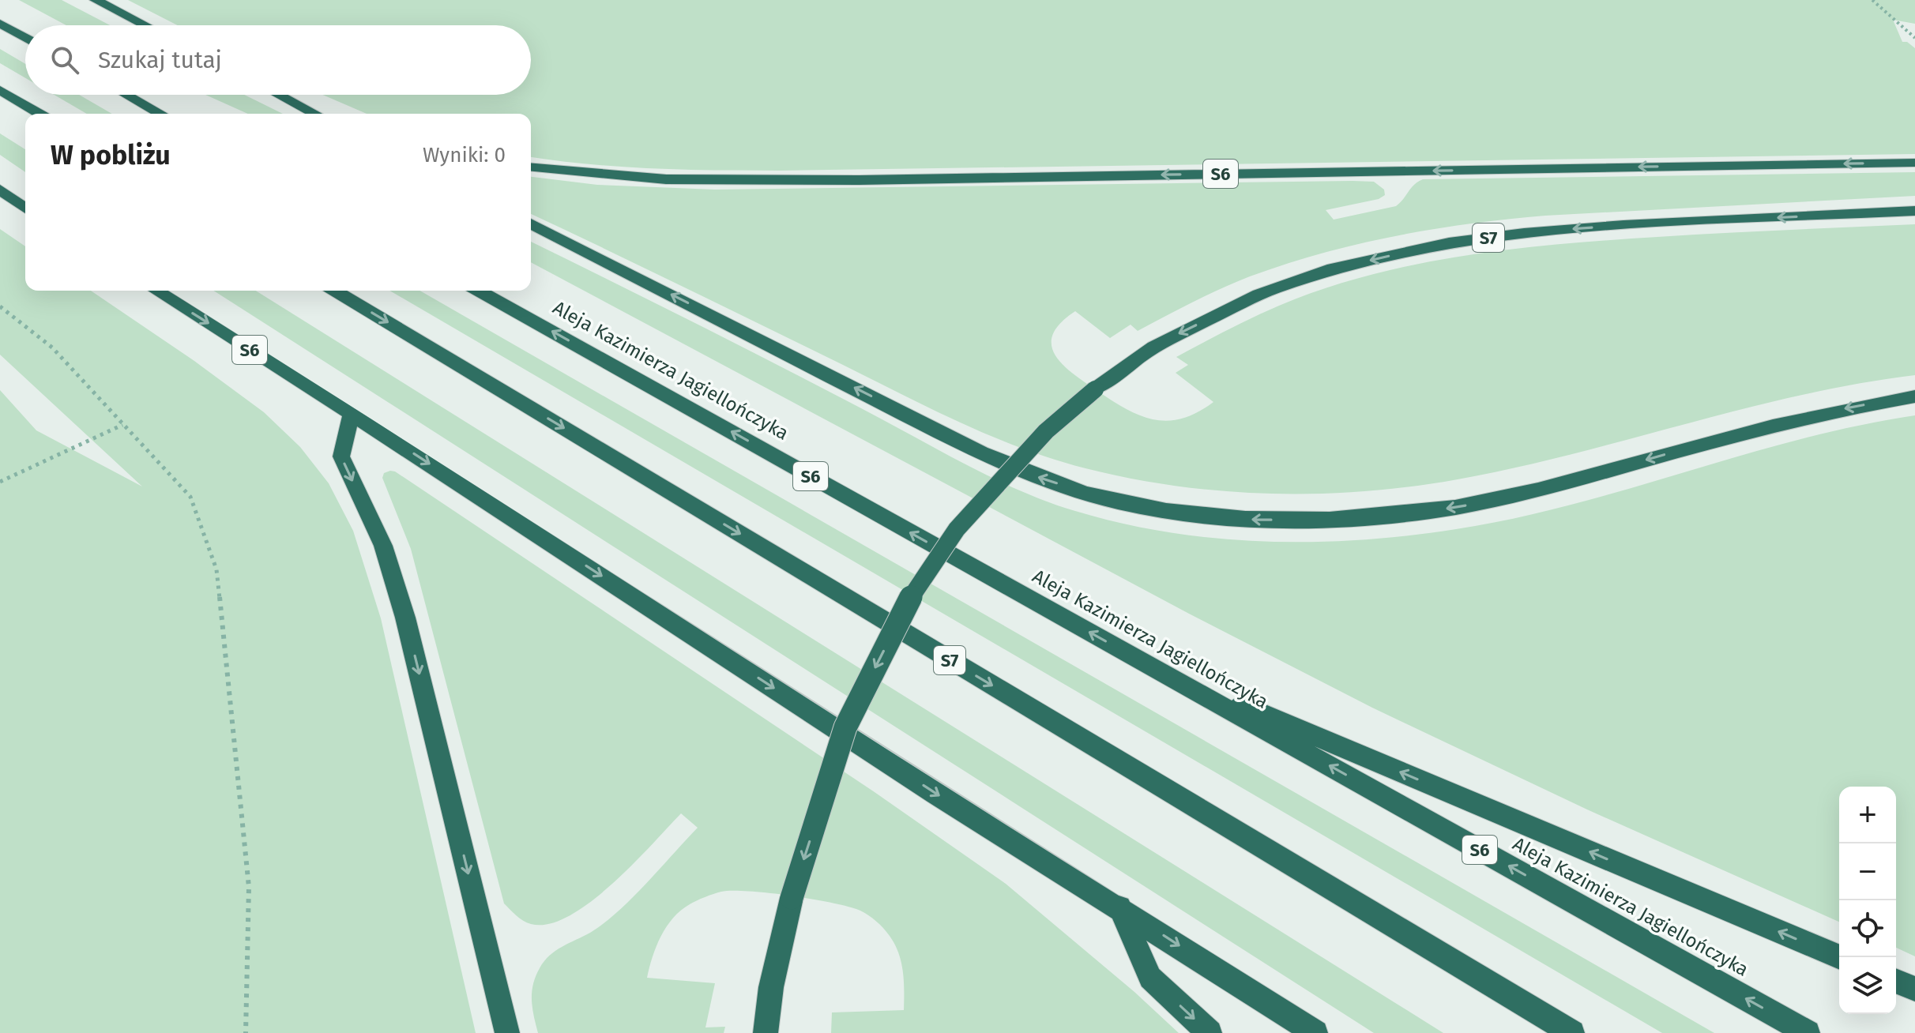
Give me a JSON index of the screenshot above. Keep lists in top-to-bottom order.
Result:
{
  "streets": {
    "highway": ["S6", "S7", "Aleja Kazimierza Jagiellończyka"]
  },
  "page": {
    "search": "Szukaj tutaj",
    "heading": ["W pobliżu", "Wyniki: 0"],
    "map_buttons": ["+", "−"]
  }
}
